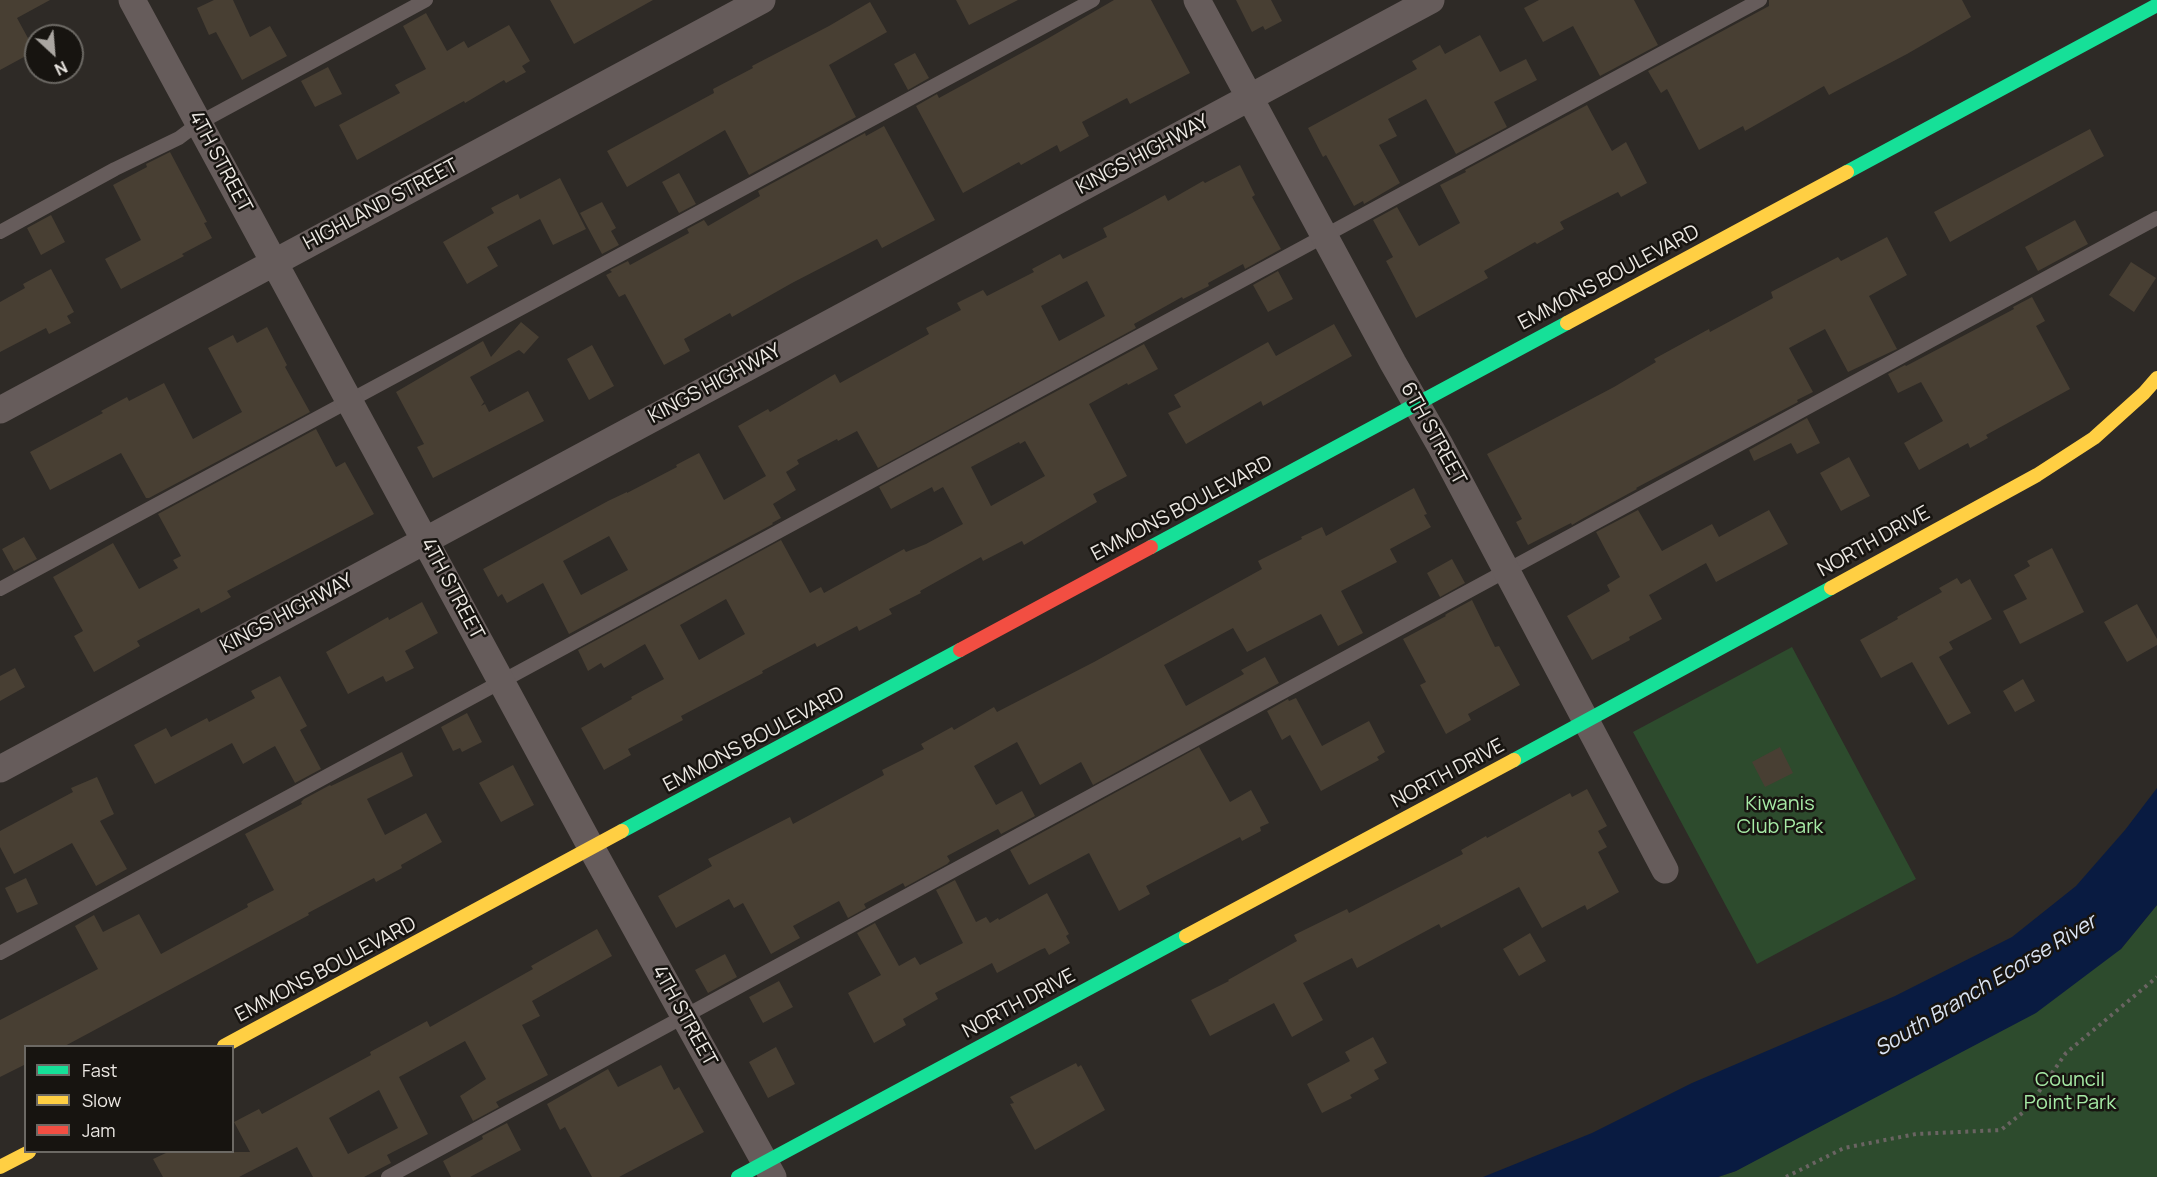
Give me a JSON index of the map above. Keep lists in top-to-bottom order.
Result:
{
  "streets": {
    "street": [
      "KINGS HIGHWAY",
      "4TH STREET",
      "HIGHLAND STREET",
      "EMMONS BOULEVARD",
      "6TH STREET",
      "NORTH DRIVE"
    ]
  },
  "crossings": [
    ["KINGS HIGHWAY", "4TH STREET"],
    ["KINGS HIGHWAY", "6TH STREET"],
    ["4TH STREET", "HIGHLAND STREET"],
    ["4TH STREET", "EMMONS BOULEVARD"],
    ["4TH STREET", "NORTH DRIVE"],
    ["EMMONS BOULEVARD", "6TH STREET"],
    ["6TH STREET", "NORTH DRIVE"]
  ],
  "water": ["South Branch Ecorse River"],
  "parks": ["Kiwanis Club Park", "Council Point Park"],
  "legend": ["Fast", "Slow", "Jam"],
  "north": "bottom right"
}
